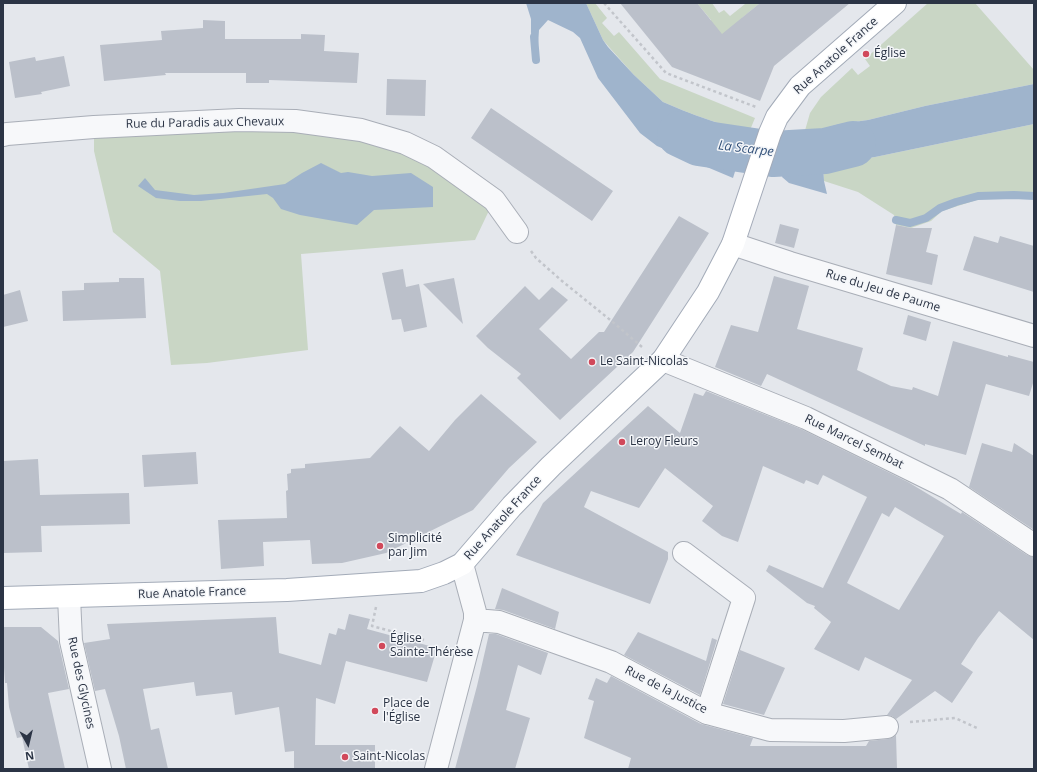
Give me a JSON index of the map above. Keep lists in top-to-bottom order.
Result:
{
  "streets": {
    "main road": ["Rue Anatole France"],
    "street": [
      "Rue du Paradis aux Chevaux",
      "Rue du Jeu de Paume",
      "Rue Marcel Sembat",
      "Rue des Glycines",
      "Rue de la Justice"
    ]
  },
  "crossings": [
    ["Rue Anatole France", "Rue du Jeu de Paume"],
    ["Rue Anatole France", "Rue Marcel Sembat"],
    ["Rue Anatole France", "Rue des Glycines"]
  ],
  "water": ["La Scarpe"],
  "places": [
    "Église",
    "Le Saint-Nicolas",
    "Leroy Fleurs",
    "Simplicité par Jim",
    "Église Sainte-Thérèse",
    "Place de l'Église",
    "Saint-Nicolas"
  ],
  "north": "bottom"
}
